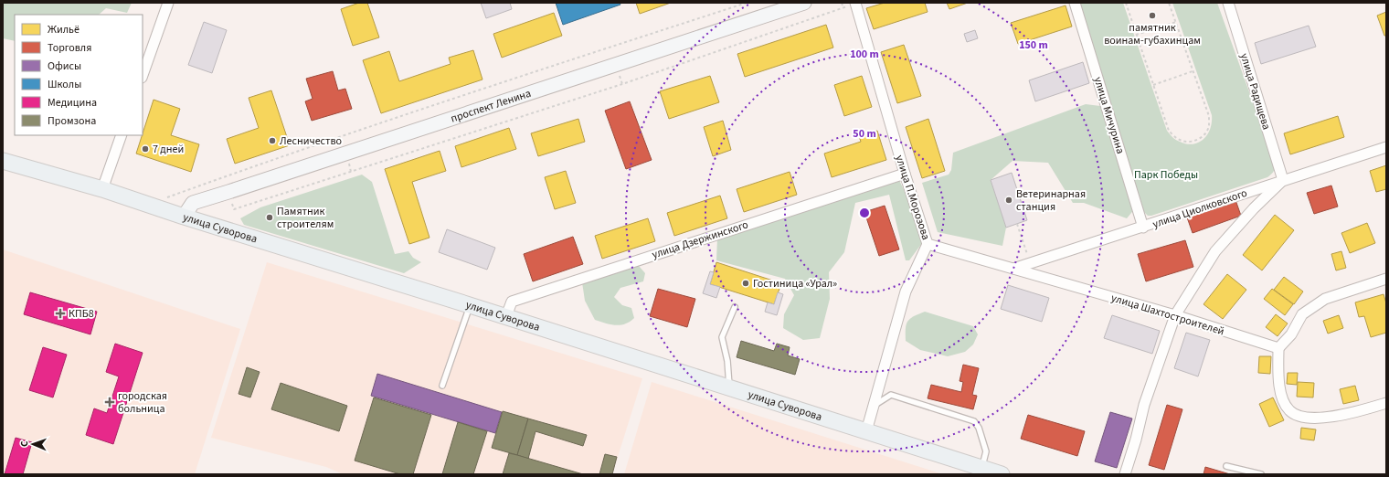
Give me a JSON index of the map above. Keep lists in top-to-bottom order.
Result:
{
  "streets": {
    "main road": ["проспект Ленина", "улица Суворова"],
    "street": [
      "улица Радищева",
      "улица Мичурина",
      "улица П.Морозова",
      "улица Циолковского",
      "улица Дзержинского",
      "улица Шахтостроителей"
    ]
  },
  "crossings": [
    ["улица Радищева", "улица Циолковского"],
    ["проспект Ленина", "улица Суворова"],
    ["улица Мичурина", "улица Циолковского"],
    ["улица П.Морозова", "улица Суворова"],
    ["улица П.Морозова", "улица Дзержинского"],
    ["улица П.Морозова", "улица Шахтостроителей"],
    ["улица Циолковского", "улица Шахтостроителей"],
    ["улица Суворова", "улица Дзержинского"]
  ],
  "parks": ["Парк Победы"],
  "places": {
    "other": [
      "памятник воинам-губахинцам",
      "Лесничество",
      "7 дней",
      "Ветеринарная станция",
      "Памятник строителям",
      "Гостиница «Урал»"
    ],
    "health": ["КПБ8", "городская больница"]
  },
  "legend": [
    "Жильё",
    "Торговля",
    "Офисы",
    "Школы",
    "Медицина",
    "Промзона"
  ],
  "north": "left",
  "rings": ["150 m", "100 m", "50 m"]
}
